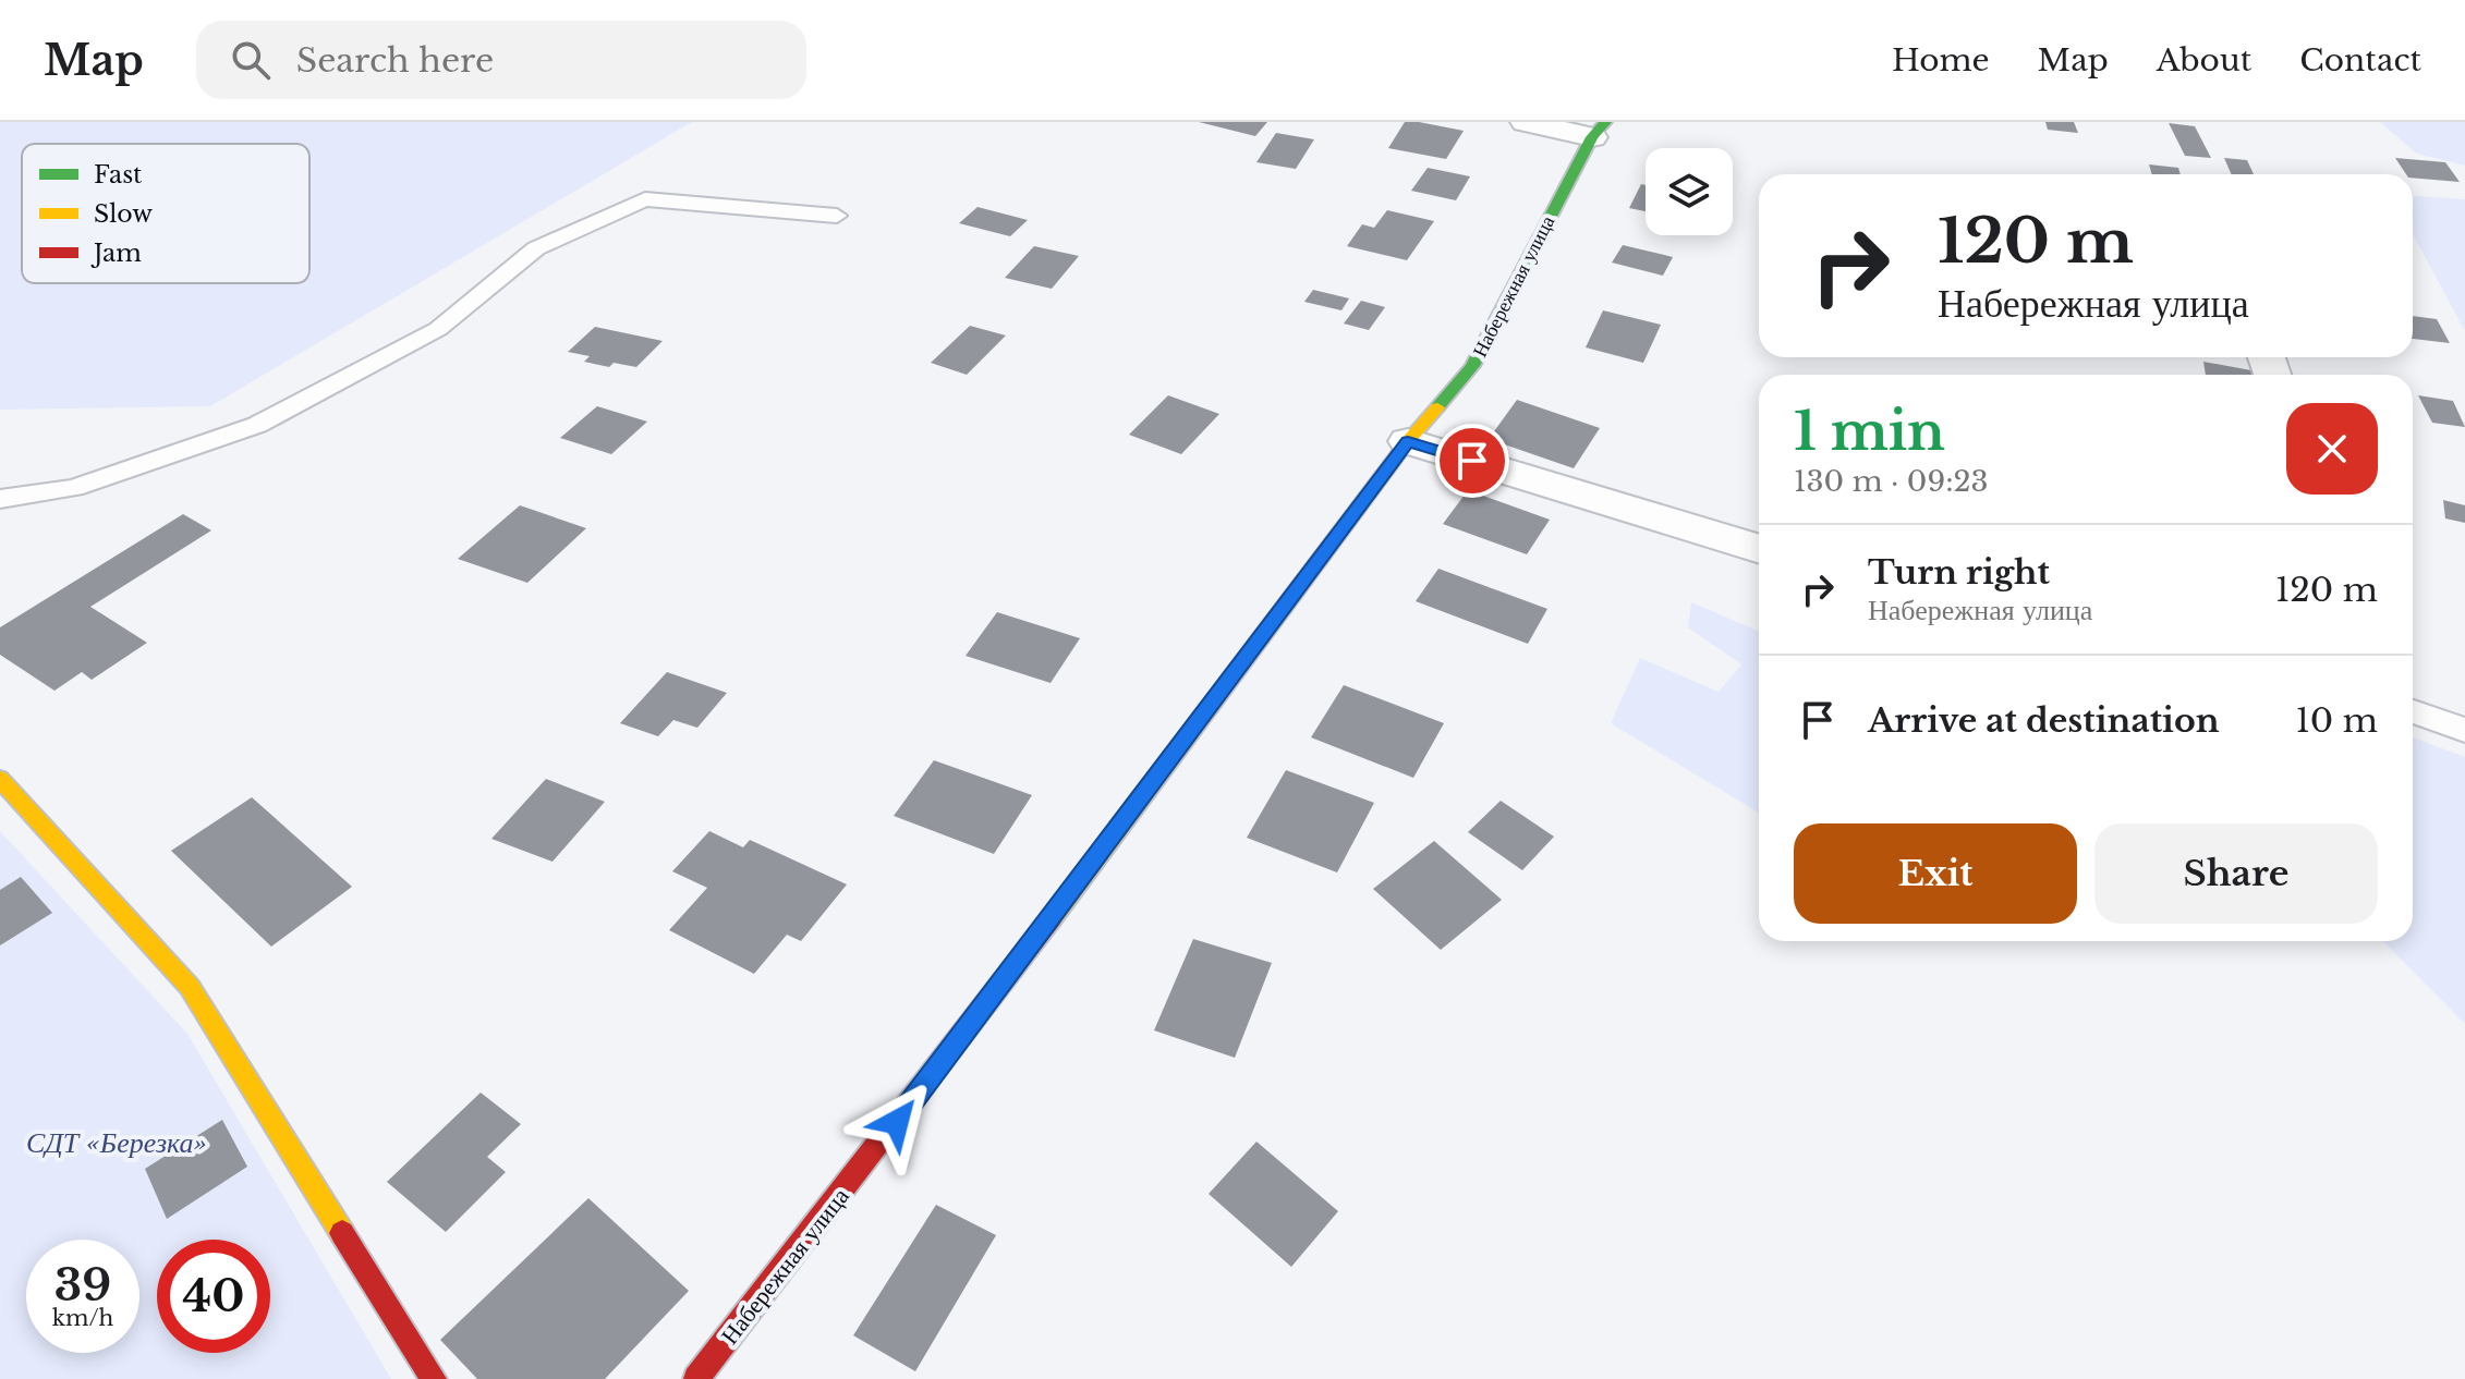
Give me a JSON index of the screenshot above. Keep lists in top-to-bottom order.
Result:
{
  "streets": {
    "street": ["Набережная улица"]
  },
  "parks": ["СДТ «Березка»"],
  "legend": ["Fast", "Slow", "Jam"],
  "page": {
    "header": "Map",
    "search": "Search here",
    "nav": [
      "Home",
      "Map",
      "About",
      "Contact"
    ],
    "turn": ["120 m", "Набережная улица"],
    "heading": ["1 min", "130 m · 09:23"],
    "list": [
      {
        "name": "Turn right",
        "note": "Набережная улица",
        "value": "120 m"
      },
      {
        "name": "Arrive at destination",
        "value": "10 m"
      }
    ],
    "buttons": ["Exit", "Share"],
    "speed": "39 km/h",
    "limit": "40"
  }
}
